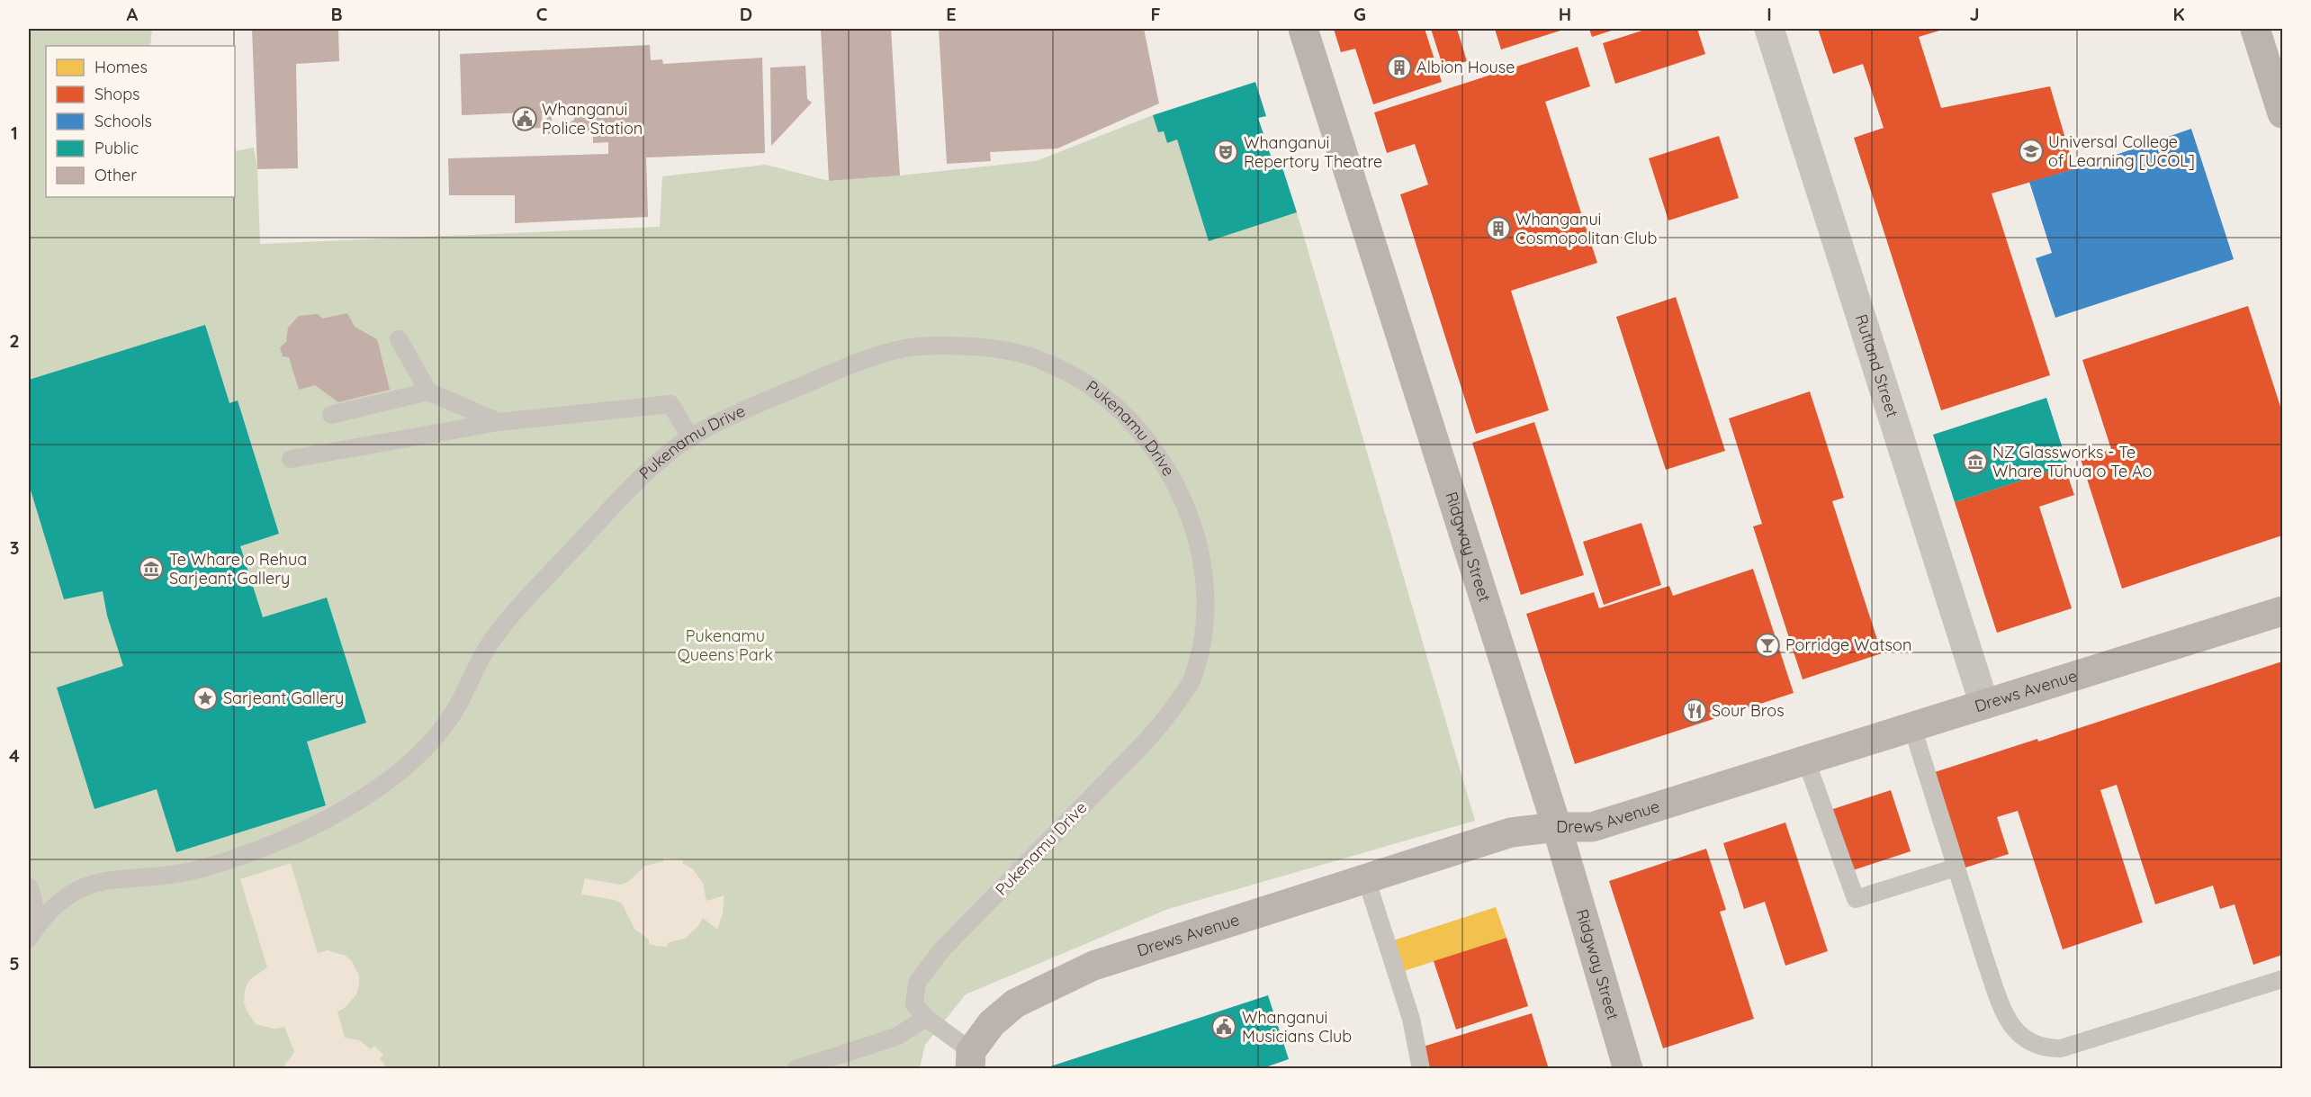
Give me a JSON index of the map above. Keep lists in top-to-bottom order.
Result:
{
  "streets": {
    "street": ["Rutland Street", "Ridgway Street", "Drews Avenue"],
    "lane": ["Pukenamu Drive"]
  },
  "crossings": [
    ["Rutland Street", "Drews Avenue"],
    ["Pukenamu Drive", "Drews Avenue"],
    ["Ridgway Street", "Drews Avenue"]
  ],
  "parks": ["Pukenamu Queens Park"],
  "places": {
    "building": ["Albion House", "Whanganui Cosmopolitan Club"],
    "public building": ["Whanganui Police Station", "Whanganui Musicians Club"],
    "school or university": ["Universal College of Learning [UCOL]"],
    "theatre": ["Whanganui Repertory Theatre"],
    "museum": ["NZ Glassworks - Te Whare Tūhua o Te Ao", "Te Whare o Rehua Sarjeant Gallery"],
    "bar": ["Porridge Watson"],
    "place": ["Sarjeant Gallery"],
    "restaurant": ["Sour Bros"]
  },
  "legend": [
    "Homes",
    "Shops",
    "Schools",
    "Public",
    "Other"
  ],
  "grid": {
    "columns": [
      "A",
      "B",
      "C",
      "D",
      "E",
      "F",
      "G",
      "H",
      "I",
      "J",
      "K"
    ],
    "rows": [
      "1",
      "2",
      "3",
      "4",
      "5"
    ]
  }
}
